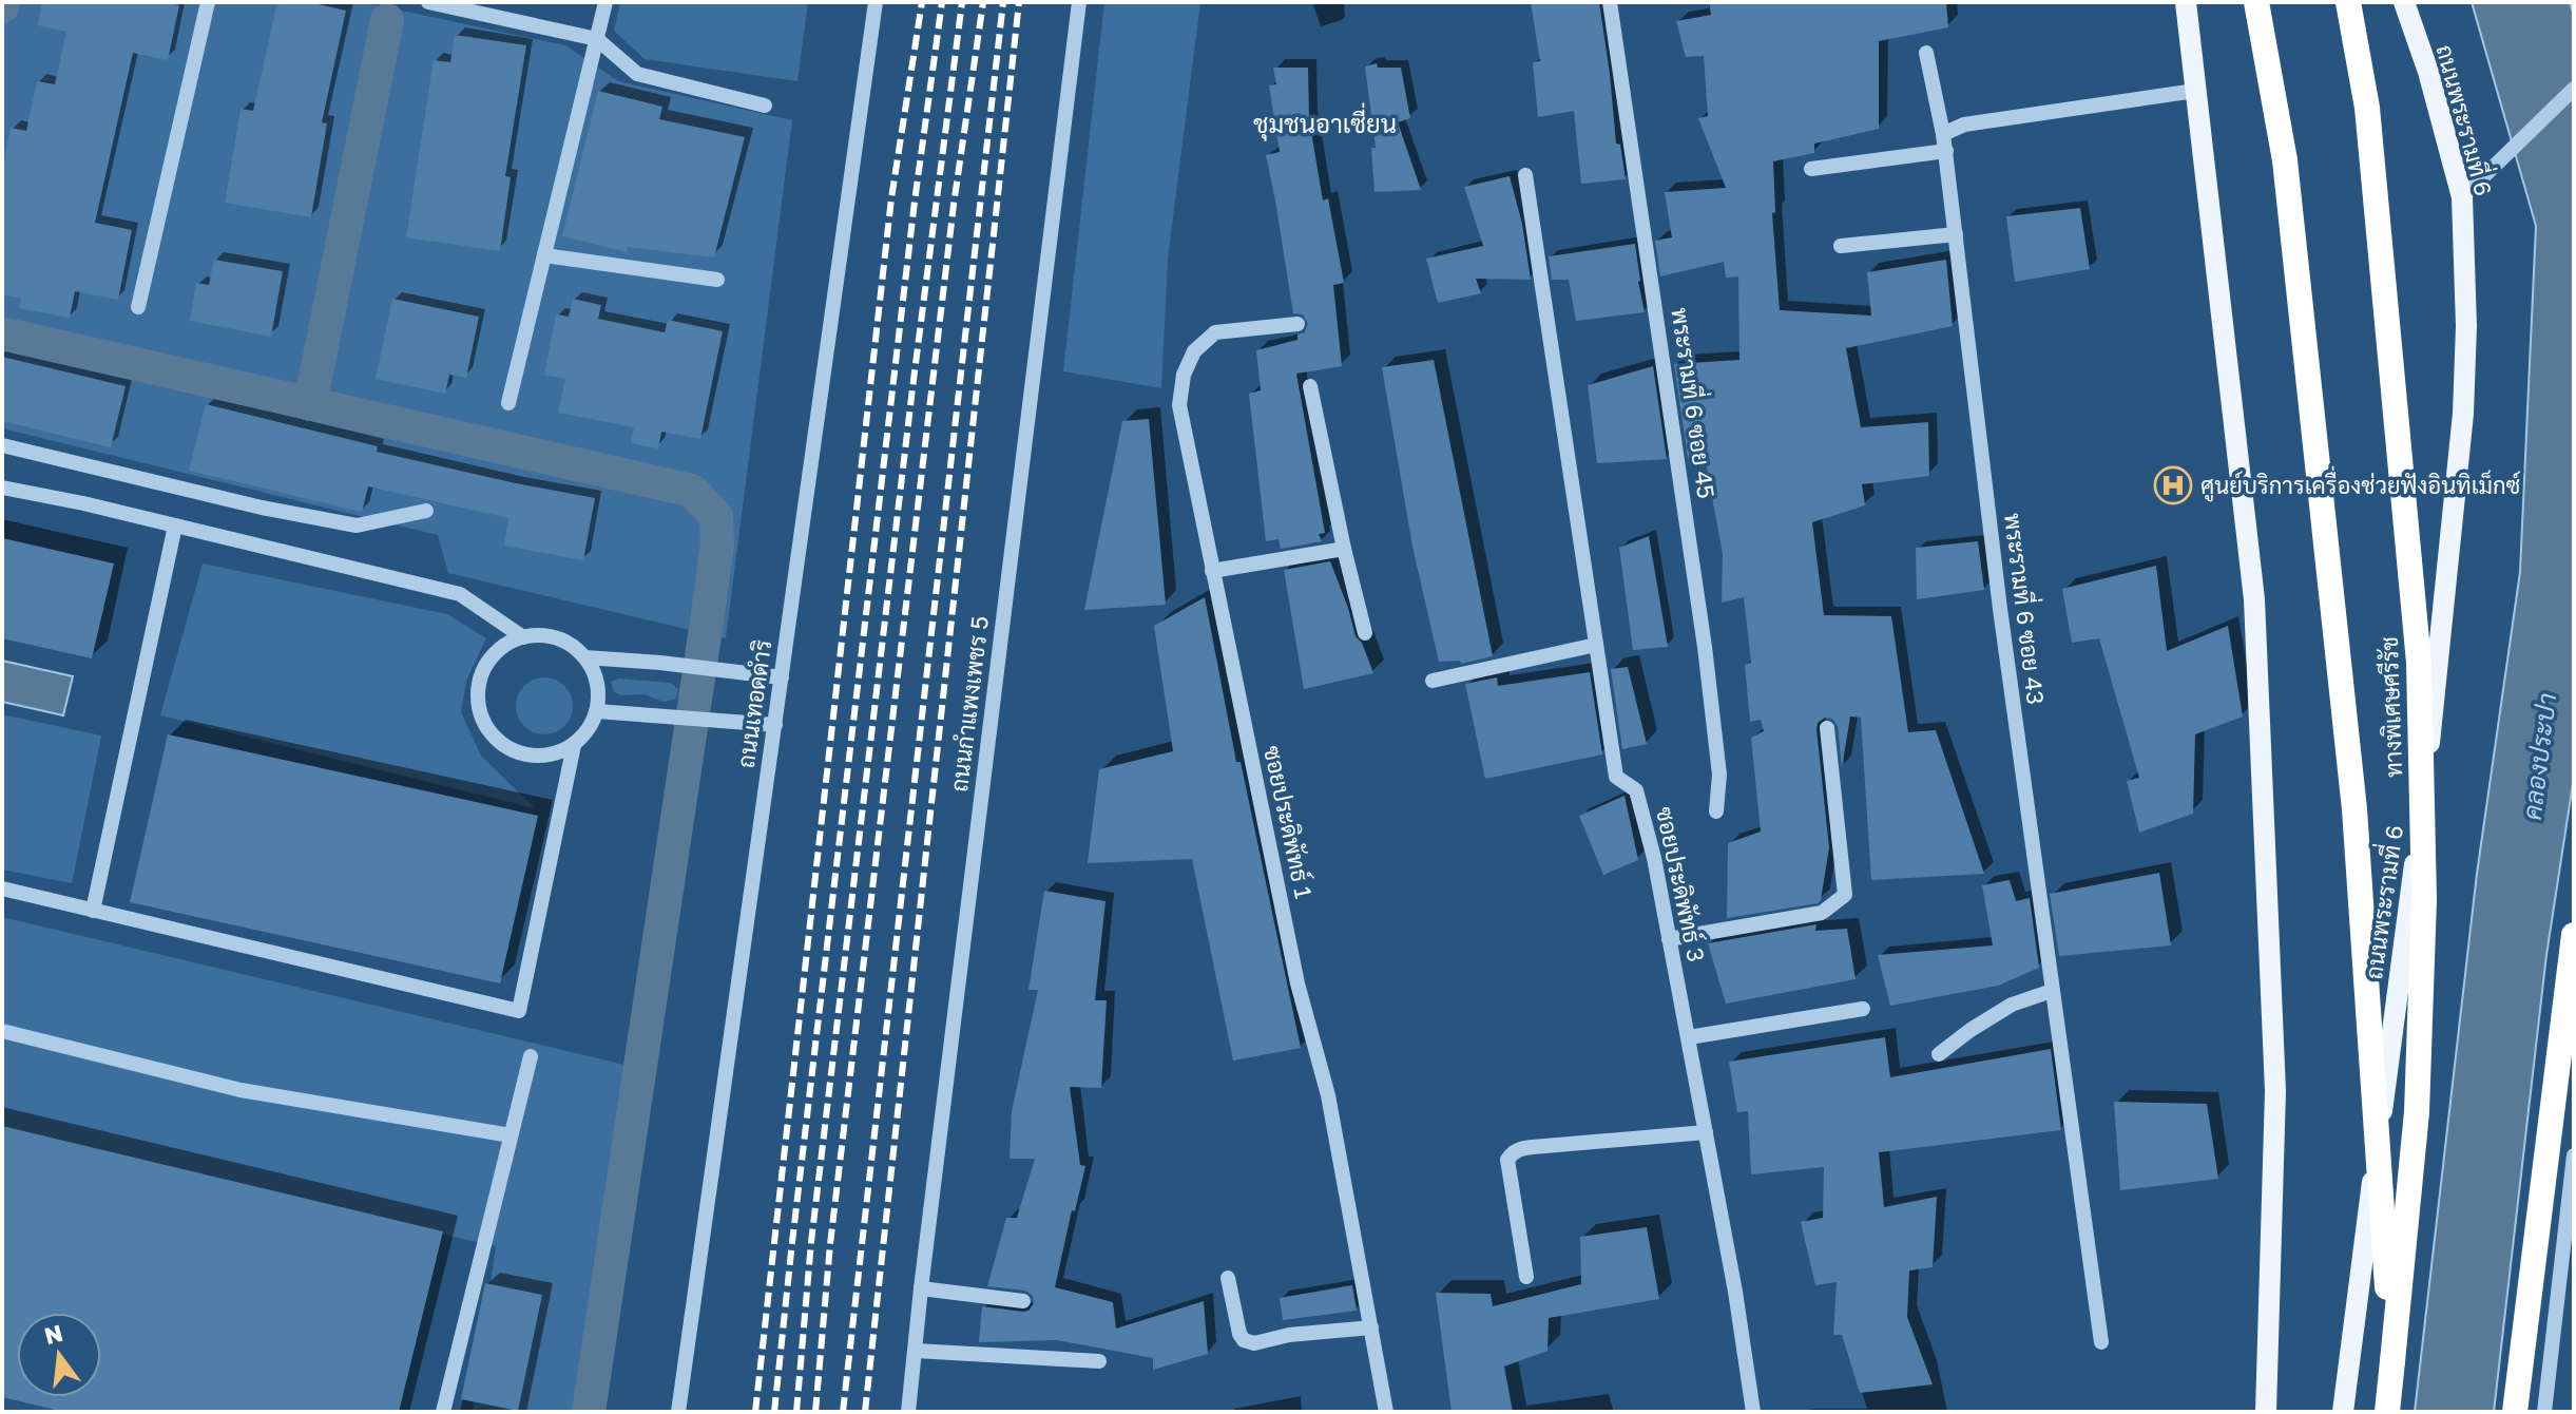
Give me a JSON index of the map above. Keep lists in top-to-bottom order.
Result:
{
  "streets": {
    "highway": ["ทางพิเศษศรีรัช"],
    "main road": ["ถนนพระรามที่ 6"],
    "street": [
      "พระรามที่ 6 ซอย 45",
      "พระรามที่ 6 ซอย 43",
      "ถนนเทอดดำริ",
      "ถนนกำแพงเพชร 5",
      "ซอยประดิพัทธ์ 1",
      "ซอยประดิพัทธ์ 3"
    ]
  },
  "districts": ["ชุมชนอาเซี่ยน"],
  "water": ["คลองประปา"],
  "places": {
    "hospital": ["ศูนย์บริการเครื่องช่วยฟังอินทิเม็กซ์"]
  },
  "north": "top"
}
